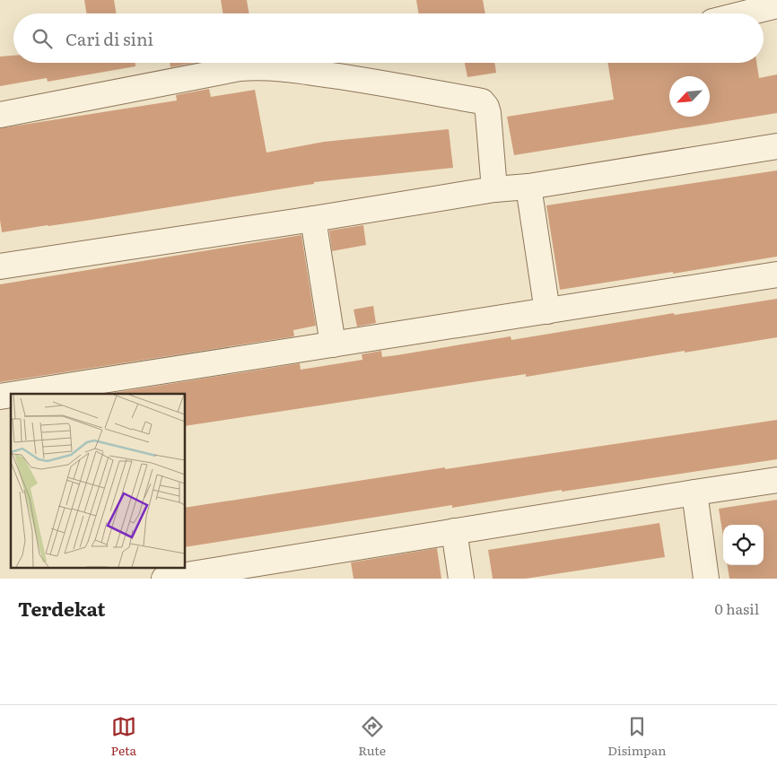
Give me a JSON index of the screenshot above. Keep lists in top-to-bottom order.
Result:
{
  "north": "bottom left",
  "page": {
    "search": "Cari di sini",
    "heading": ["Terdekat", "0 hasil"],
    "nav": ["Peta", "Rute", "Disimpan"]
  }
}
